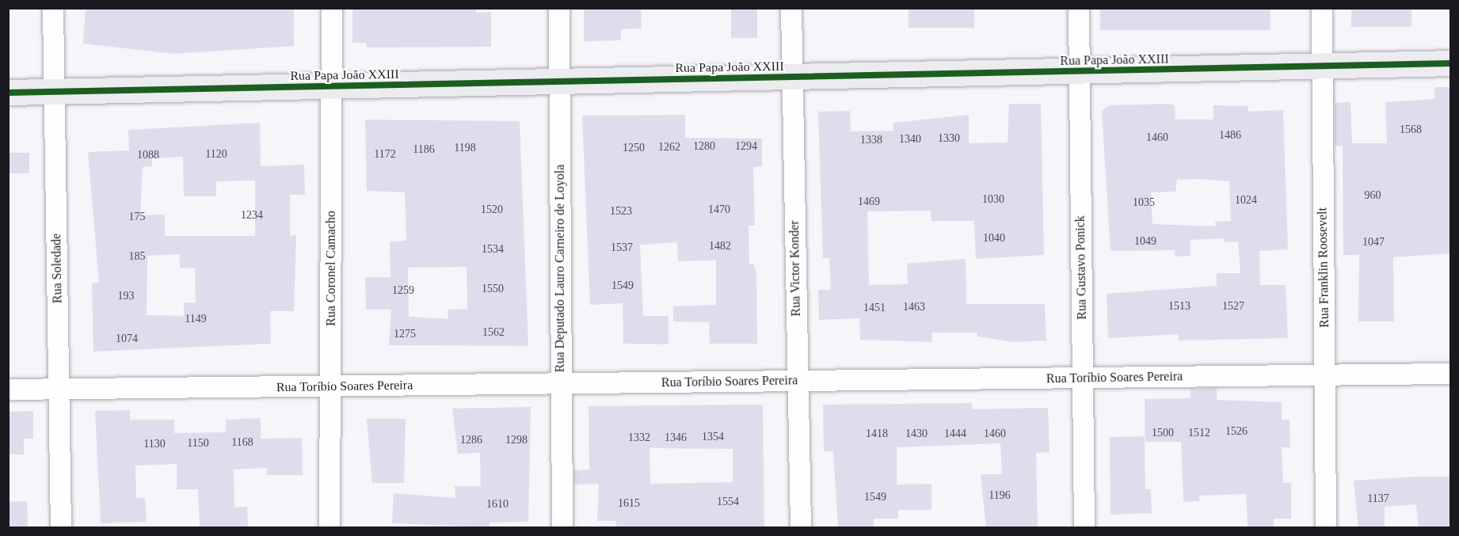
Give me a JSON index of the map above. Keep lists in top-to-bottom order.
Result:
{
  "streets": {
    "main road": ["Rua Papa João XXIII"],
    "street": [
      "Rua Gustavo Ponick",
      "Rua Franklin Roosevelt",
      "Rua Soledade",
      "Rua Coronel Camacho",
      "Rua Deputado Lauro Carneiro de Loyola",
      "Rua Victor Konder",
      "Rua Toríbio Soares Pereira"
    ]
  },
  "crossings": [
    ["Rua Papa João XXIII", "Rua Gustavo Ponick"],
    ["Rua Papa João XXIII", "Rua Franklin Roosevelt"],
    ["Rua Papa João XXIII", "Rua Soledade"],
    ["Rua Papa João XXIII", "Rua Coronel Camacho"],
    ["Rua Papa João XXIII", "Rua Deputado Lauro Carneiro de Loyola"],
    ["Rua Papa João XXIII", "Rua Victor Konder"],
    ["Rua Gustavo Ponick", "Rua Toríbio Soares Pereira"],
    ["Rua Franklin Roosevelt", "Rua Toríbio Soares Pereira"],
    ["Rua Soledade", "Rua Toríbio Soares Pereira"],
    ["Rua Coronel Camacho", "Rua Toríbio Soares Pereira"],
    ["Rua Deputado Lauro Carneiro de Loyola", "Rua Toríbio Soares Pereira"],
    ["Rua Victor Konder", "Rua Toríbio Soares Pereira"]
  ],
  "house_numbers": [
    "1568",
    "1486",
    "1460",
    "1330",
    "1340",
    "1338",
    "1280",
    "1294",
    "1262",
    "1198",
    "1250",
    "1186",
    "1120",
    "1172",
    "1088",
    "960",
    "1030",
    "1024",
    "1469",
    "1035",
    "1520",
    "1470",
    "1523",
    "1234",
    "175",
    "1040",
    "1049",
    "1047",
    "1482",
    "1537",
    "1534",
    "185",
    "1549",
    "1550",
    "1259",
    "193",
    "1513",
    "1527",
    "1463",
    "1451",
    "1149",
    "1562",
    "1275",
    "1074",
    "1526",
    "1500",
    "1512",
    "1418",
    "1430",
    "1444",
    "1460",
    "1354",
    "1332",
    "1346",
    "1286",
    "1298",
    "1168",
    "1150",
    "1130",
    "1196",
    "1549",
    "1137",
    "1554",
    "1615",
    "1610"
  ]
}
